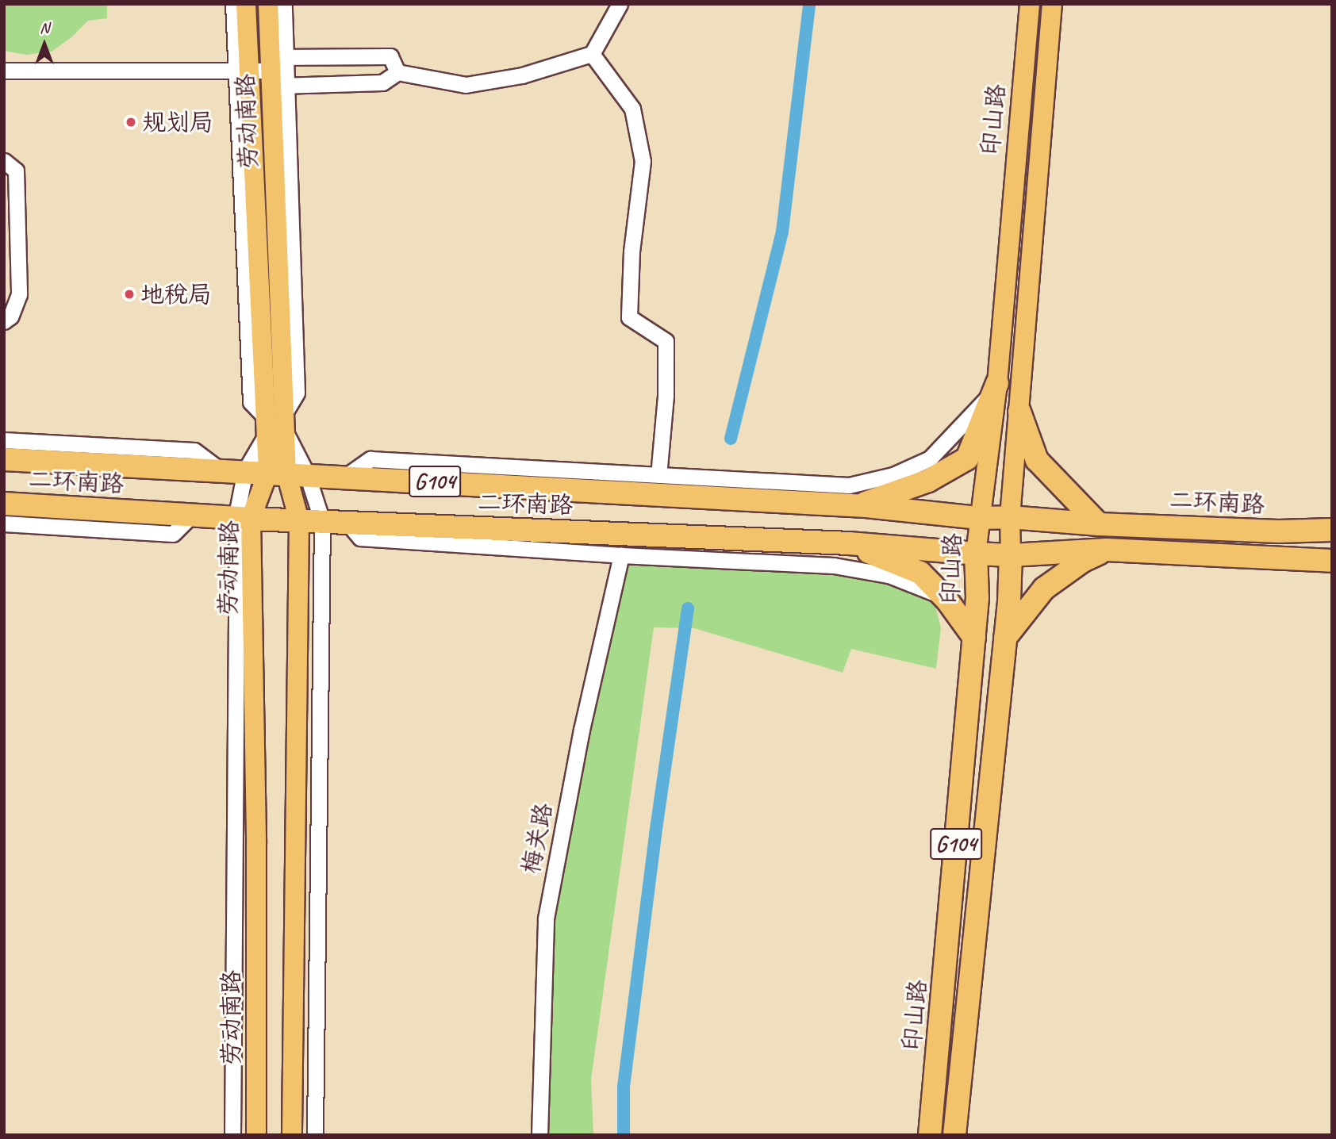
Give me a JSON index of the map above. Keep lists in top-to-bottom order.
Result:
{
  "streets": {
    "highway": ["印山路", "二环南路", "G104"],
    "main road": ["劳动南路"],
    "street": ["梅关路"]
  },
  "crossings": [
    ["印山路", "二环南路"],
    ["印山路", "G104"],
    ["劳动南路", "二环南路"],
    ["二环南路", "G104"]
  ],
  "places": ["规划局", "地税局"],
  "north": "top"
}
